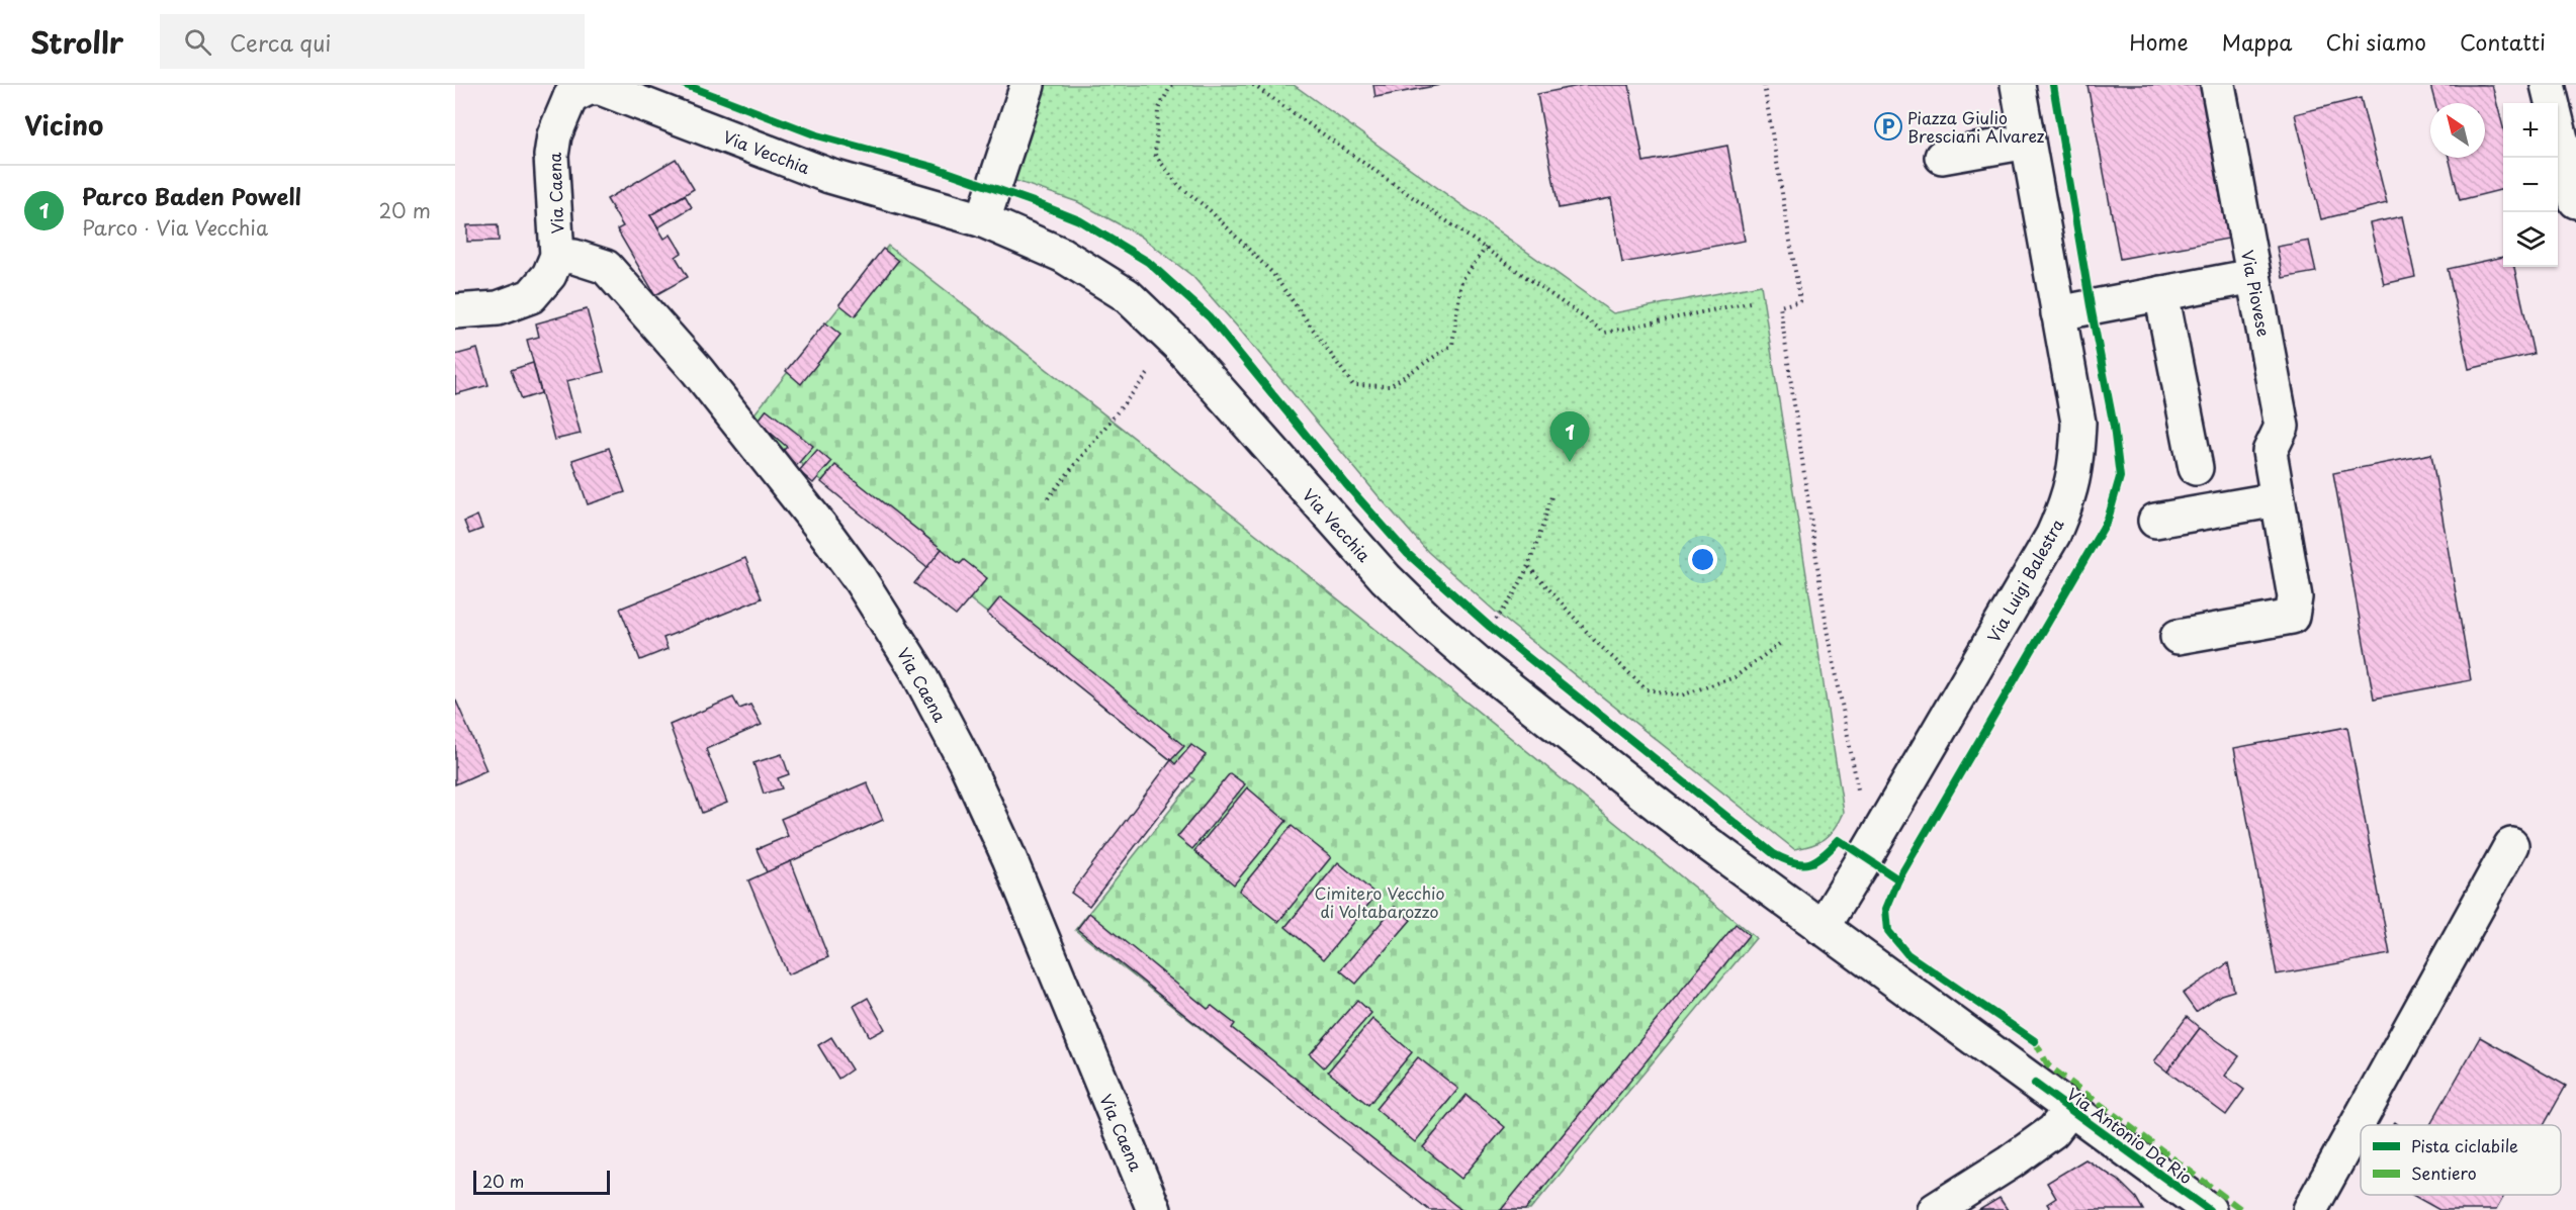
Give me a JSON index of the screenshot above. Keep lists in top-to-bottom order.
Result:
{
  "streets": {
    "street": [
      "Via Vecchia",
      "Via Caena",
      "Via Piovese",
      "Via Luigi Balestra",
      "Via Antonio Da Rio"
    ]
  },
  "crossings": [
    ["Via Vecchia", "Via Caena"],
    ["Via Vecchia", "Via Antonio Da Rio"],
    ["Via Luigi Balestra", "Via Antonio Da Rio"]
  ],
  "parks": ["Cimitero Vecchio di Voltabarozzo"],
  "places": {
    "parking": ["Piazza Giulio Bresciani Alvarez"]
  },
  "legend": ["Pista ciclabile", "Sentiero"],
  "scale_bar": "20 m",
  "north": "top left",
  "page": {
    "header": "Strollr",
    "search": "Cerca qui",
    "nav": [
      "Home",
      "Mappa",
      "Chi siamo",
      "Contatti"
    ],
    "heading": "Vicino",
    "map_buttons": ["+", "−"],
    "list": [
      {
        "mark": "1",
        "name": "Parco Baden Powell",
        "note": "Parco · Via Vecchia",
        "value": "20 m"
      }
    ],
    "pins": "1",
    "scale": "20 m"
  }
}
